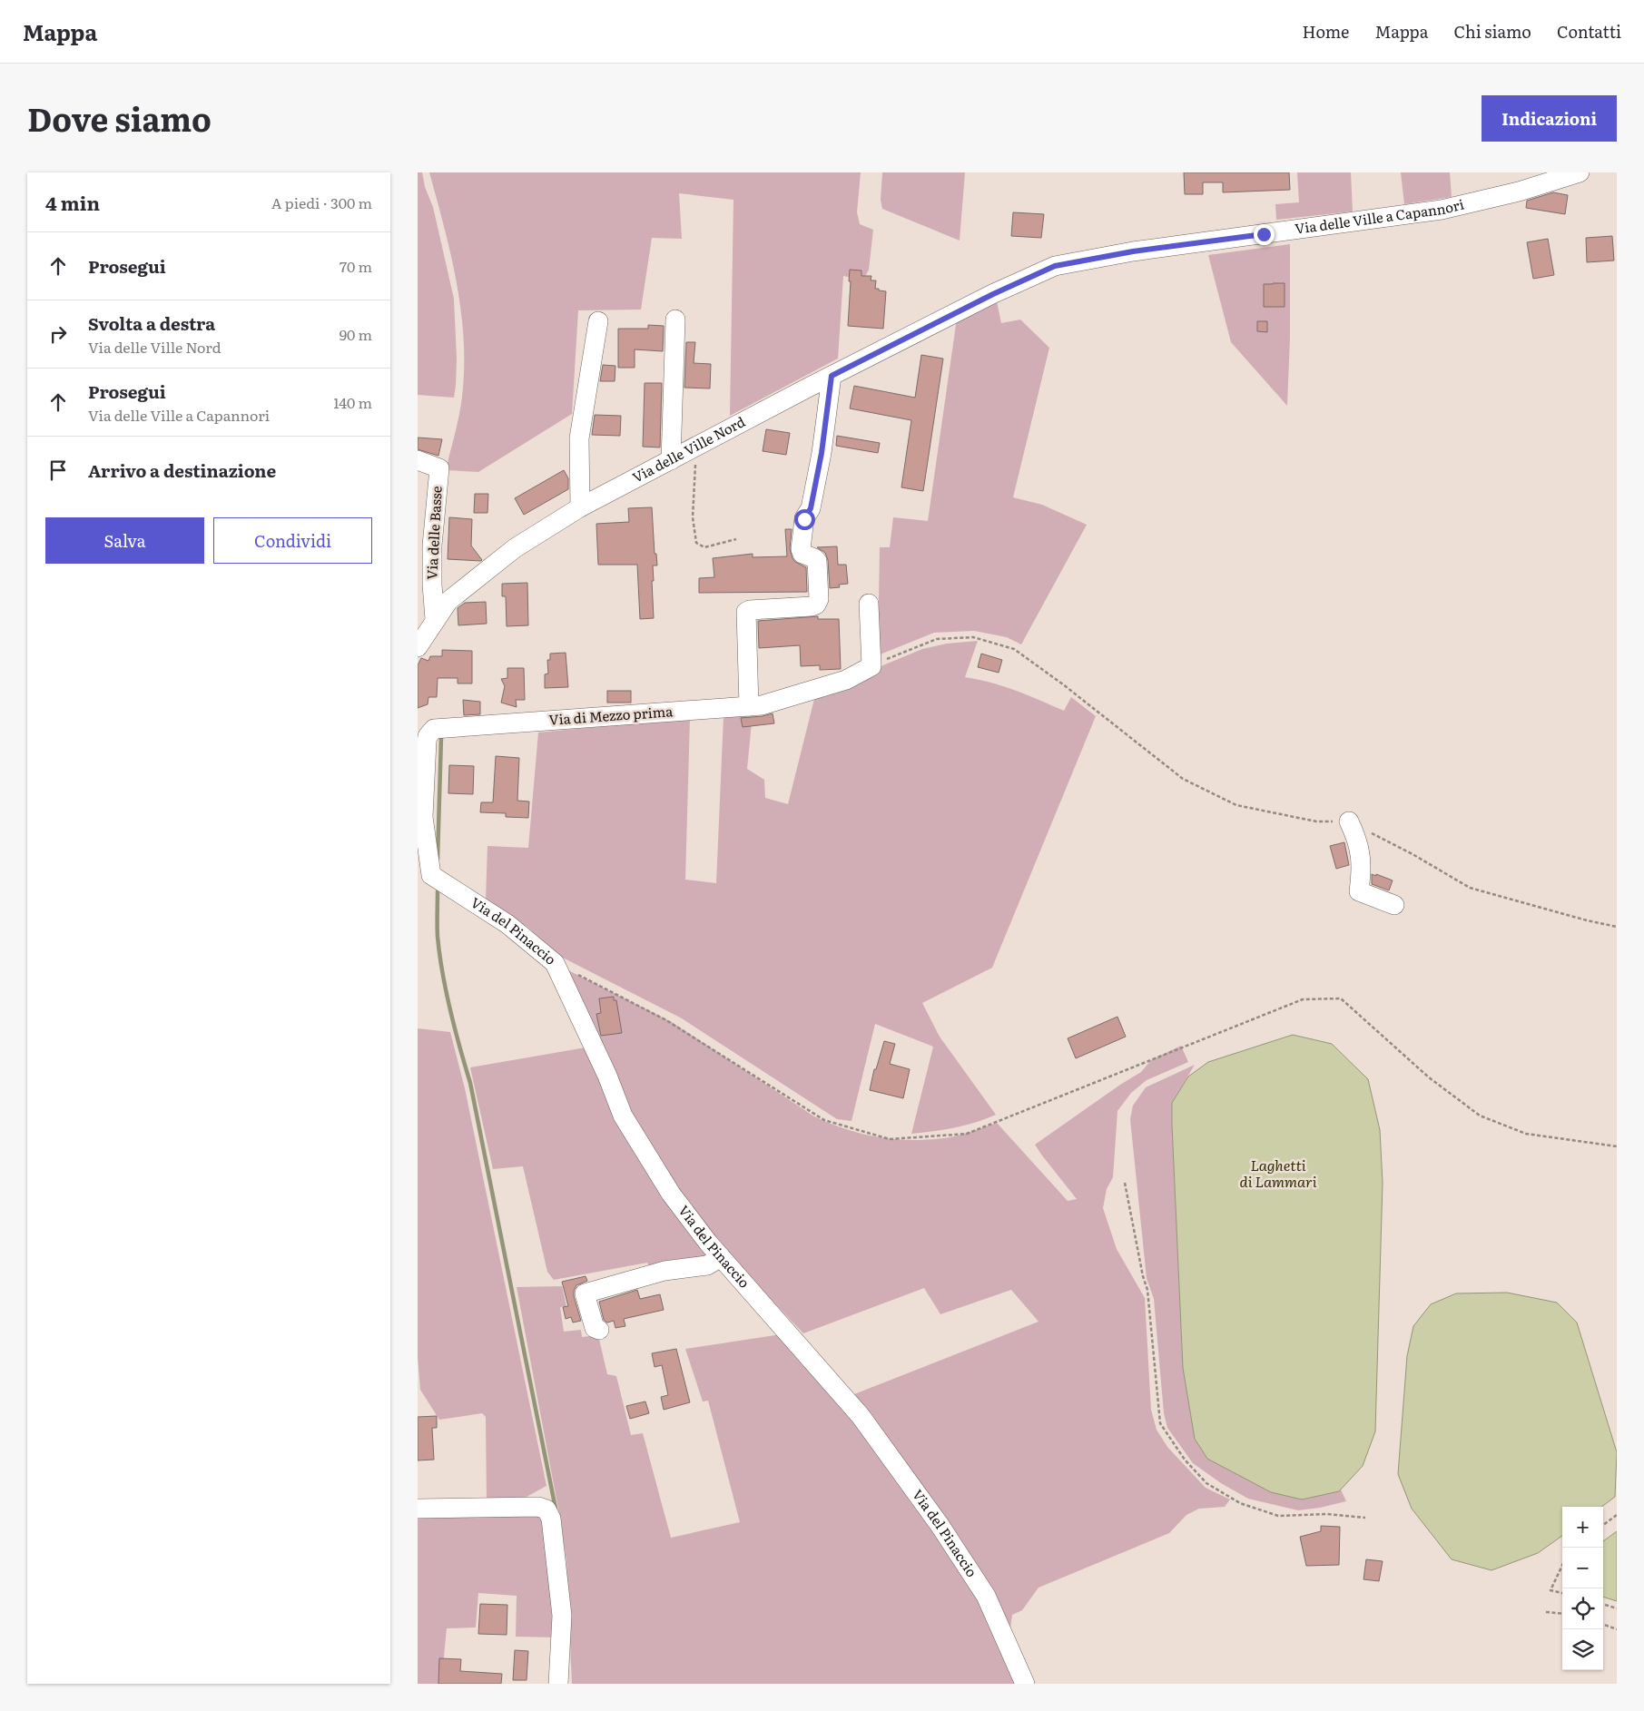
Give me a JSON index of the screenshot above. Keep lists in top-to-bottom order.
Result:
{
  "streets": {
    "street": [
      "Via delle Ville a Capannori",
      "Via delle Ville Nord",
      "Via delle Basse",
      "Via di Mezzo prima",
      "Via del Pinaccio"
    ]
  },
  "crossings": [
    ["Via delle Ville a Capannori", "Via delle Ville Nord"],
    ["Via delle Ville Nord", "Via delle Basse"],
    ["Via di Mezzo prima", "Via del Pinaccio"]
  ],
  "water": ["Laghetti di Lammari"],
  "page": {
    "header": "Mappa",
    "nav": [
      "Home",
      "Mappa",
      "Chi siamo",
      "Contatti"
    ],
    "title": "Dove siamo",
    "buttons": [
      "Indicazioni",
      ["Salva", "Condividi"]
    ],
    "heading": ["4 min", "A piedi · 300 m"],
    "list": [
      ["Prosegui", "70 m"],
      ["Svolta a destra", "Via delle Ville Nord", "90 m"],
      ["Prosegui", "Via delle Ville a Capannori", "140 m"],
      "Arrivo a destinazione"
    ],
    "map_buttons": ["+", "−"]
  }
}
